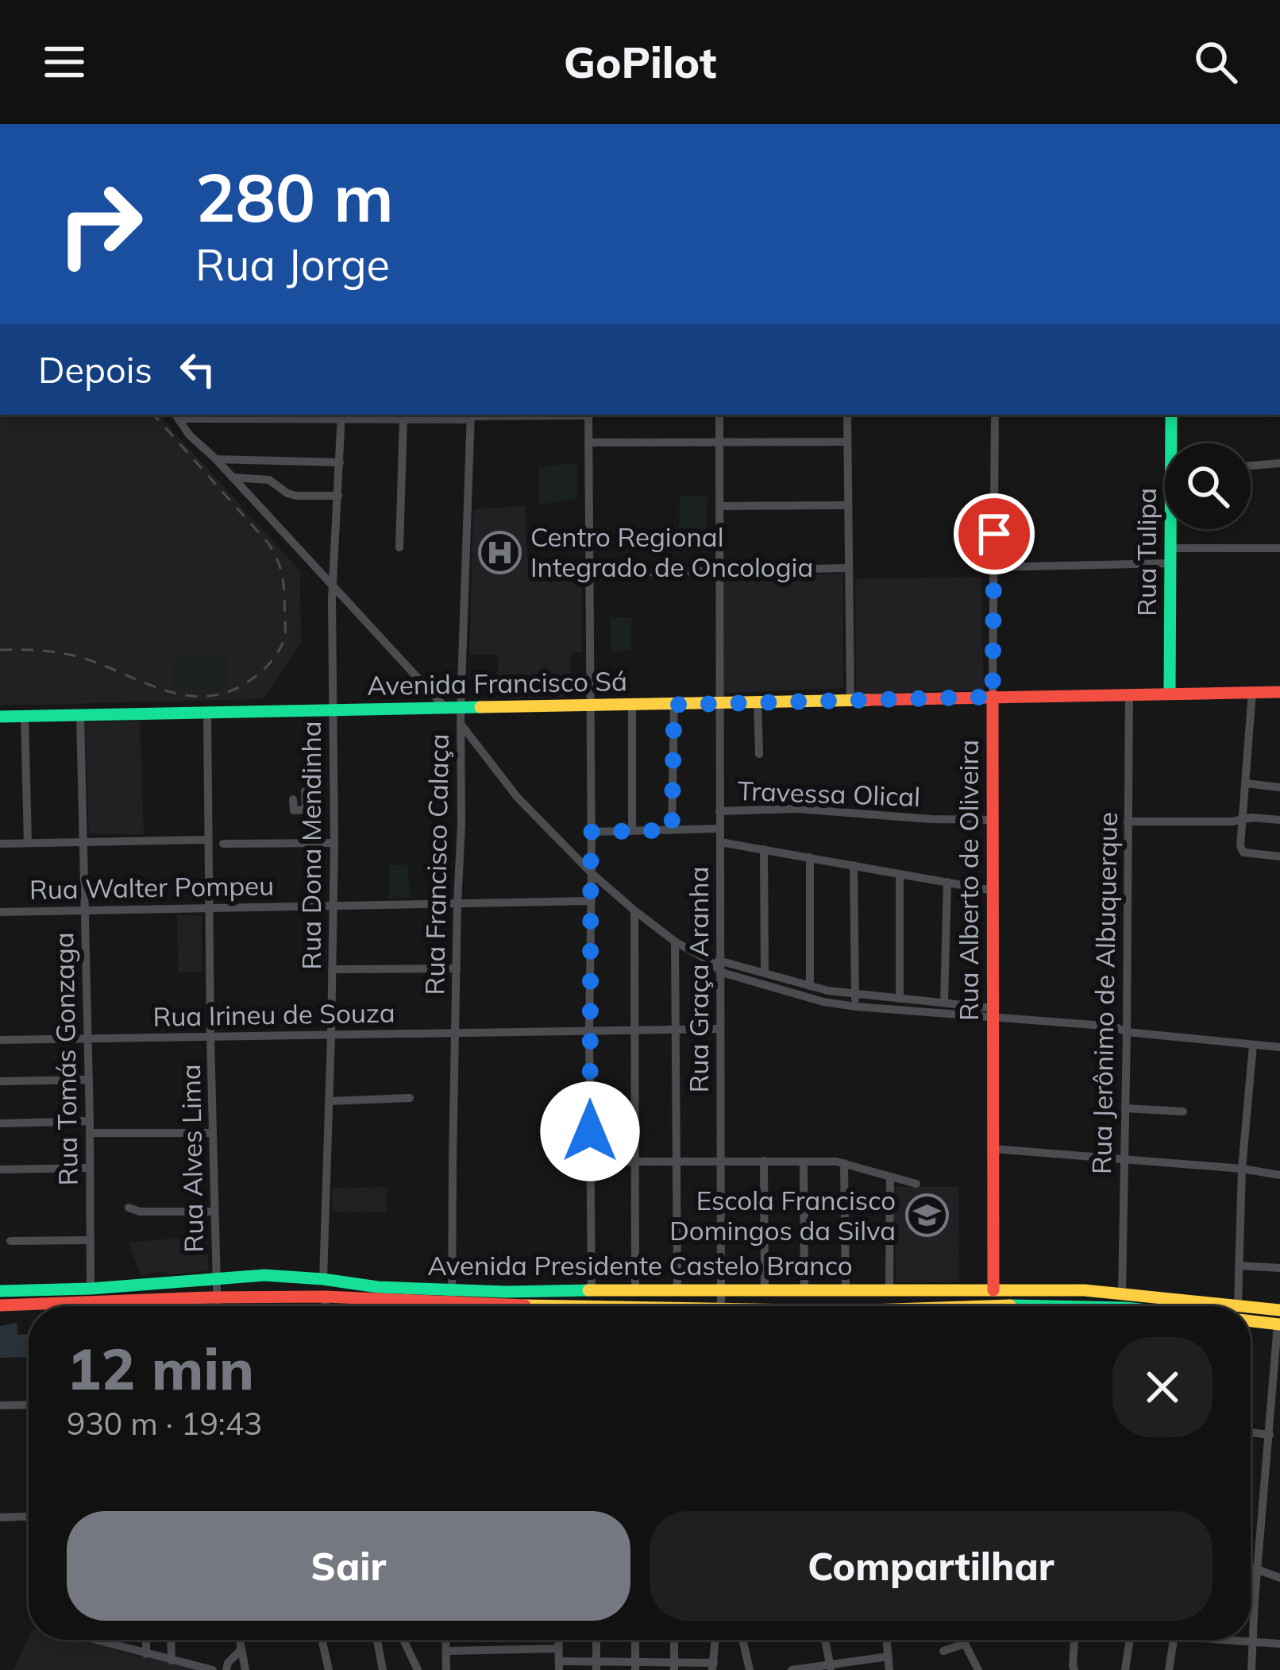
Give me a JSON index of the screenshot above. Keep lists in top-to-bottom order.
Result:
{
  "streets": {
    "main road": [
      "Rua Tulipa",
      "Avenida Francisco Sá",
      "Rua Alberto de Oliveira",
      "Avenida Presidente Castelo Branco"
    ],
    "street": [
      "Travessa Olical",
      "Rua Dona Mendinha",
      "Rua Francisco Calaça",
      "Rua Walter Pompeu",
      "Rua Graça Aranha",
      "Rua Jerônimo de Albuquerque",
      "Rua Irineu de Souza",
      "Rua Tomás Gonzaga",
      "Rua Alves Lima"
    ]
  },
  "crossings": [
    ["Rua Tulipa", "Avenida Francisco Sá"],
    ["Avenida Francisco Sá", "Rua Dona Mendinha"],
    ["Avenida Francisco Sá", "Rua Francisco Calaça"],
    ["Avenida Francisco Sá", "Rua Alberto de Oliveira"],
    ["Avenida Francisco Sá", "Rua Graça Aranha"],
    ["Avenida Francisco Sá", "Rua Jerônimo de Albuquerque"],
    ["Avenida Francisco Sá", "Rua Tomás Gonzaga"],
    ["Avenida Francisco Sá", "Rua Alves Lima"],
    ["Travessa Olical", "Rua Alberto de Oliveira"],
    ["Travessa Olical", "Rua Graça Aranha"],
    ["Rua Dona Mendinha", "Rua Walter Pompeu"],
    ["Rua Dona Mendinha", "Rua Irineu de Souza"],
    ["Rua Dona Mendinha", "Avenida Presidente Castelo Branco"],
    ["Rua Francisco Calaça", "Rua Walter Pompeu"],
    ["Rua Francisco Calaça", "Rua Irineu de Souza"],
    ["Rua Francisco Calaça", "Avenida Presidente Castelo Branco"],
    ["Rua Alberto de Oliveira", "Avenida Presidente Castelo Branco"],
    ["Rua Walter Pompeu", "Rua Tomás Gonzaga"],
    ["Rua Walter Pompeu", "Rua Alves Lima"],
    ["Rua Graça Aranha", "Rua Irineu de Souza"],
    ["Rua Graça Aranha", "Avenida Presidente Castelo Branco"],
    ["Rua Jerônimo de Albuquerque", "Avenida Presidente Castelo Branco"],
    ["Rua Irineu de Souza", "Rua Tomás Gonzaga"],
    ["Rua Irineu de Souza", "Rua Alves Lima"],
    ["Rua Tomás Gonzaga", "Avenida Presidente Castelo Branco"],
    ["Rua Alves Lima", "Avenida Presidente Castelo Branco"]
  ],
  "places": {
    "hospital": ["Centro Regional Integrado de Oncologia"],
    "school or university": ["Escola Francisco Domingos da Silva"]
  },
  "page": {
    "header": "GoPilot",
    "turn": ["280 m", "Rua Jorge"],
    "then": "Depois",
    "heading": ["12 min", "930 m · 19:43"],
    "buttons": ["Sair", "Compartilhar"]
  }
}
